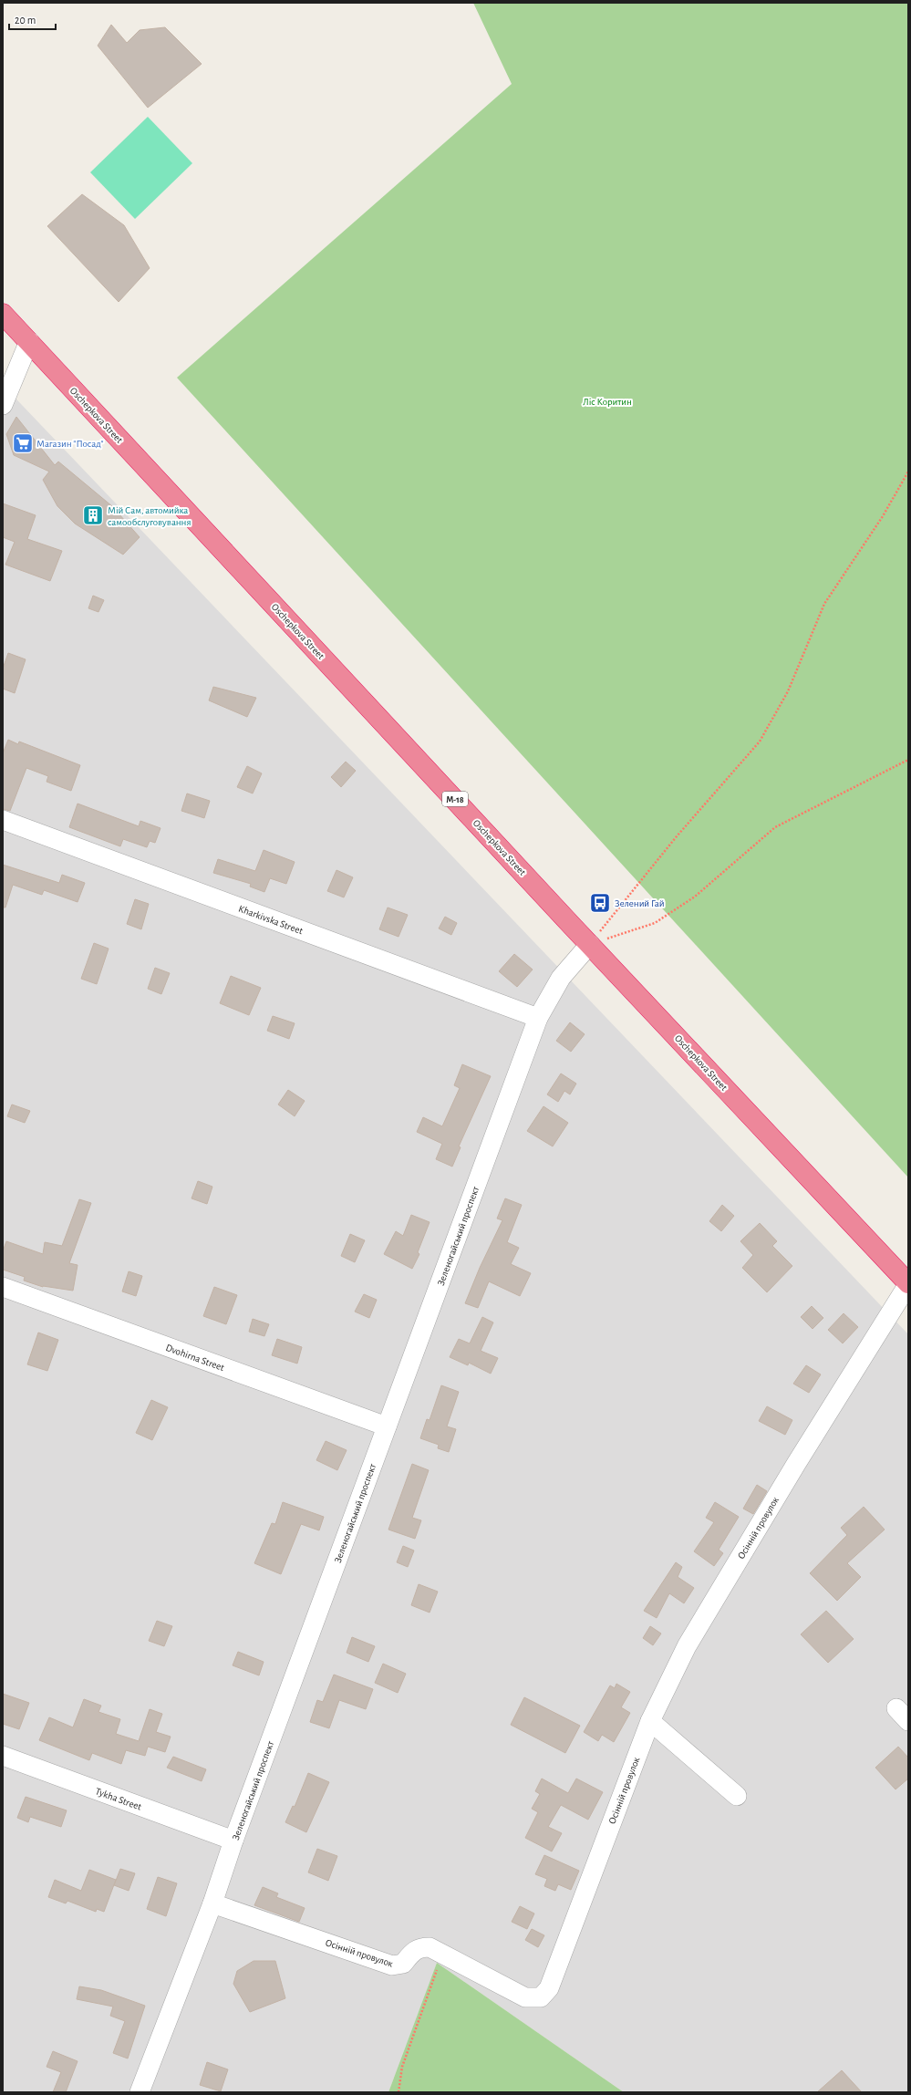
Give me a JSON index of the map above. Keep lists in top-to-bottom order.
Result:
{
  "streets": {
    "highway": ["Oschepkova Street", "М-18"],
    "street": [
      "Kharkivska Street",
      "Зеленогайський проспект",
      "Dvohirna Street",
      "Осінній провулок",
      "Tykha Street"
    ]
  },
  "crossings": [
    ["Oschepkova Street", "Зеленогайський проспект"],
    ["Oschepkova Street", "Осінній провулок"],
    ["Kharkivska Street", "Зеленогайський проспект"],
    ["Зеленогайський проспект", "Dvohirna Street"],
    ["Зеленогайський проспект", "Осінній провулок"],
    ["Зеленогайський проспект", "Tykha Street"]
  ],
  "parks": ["Ліс Коритин"],
  "places": {
    "supermarket": ["Магазин \"Посад\""],
    "building": ["Мій Сам, автомийка самообслуговування"],
    "bus stop": ["Зелений Гай"]
  },
  "scale_bar": "20 m"
}
